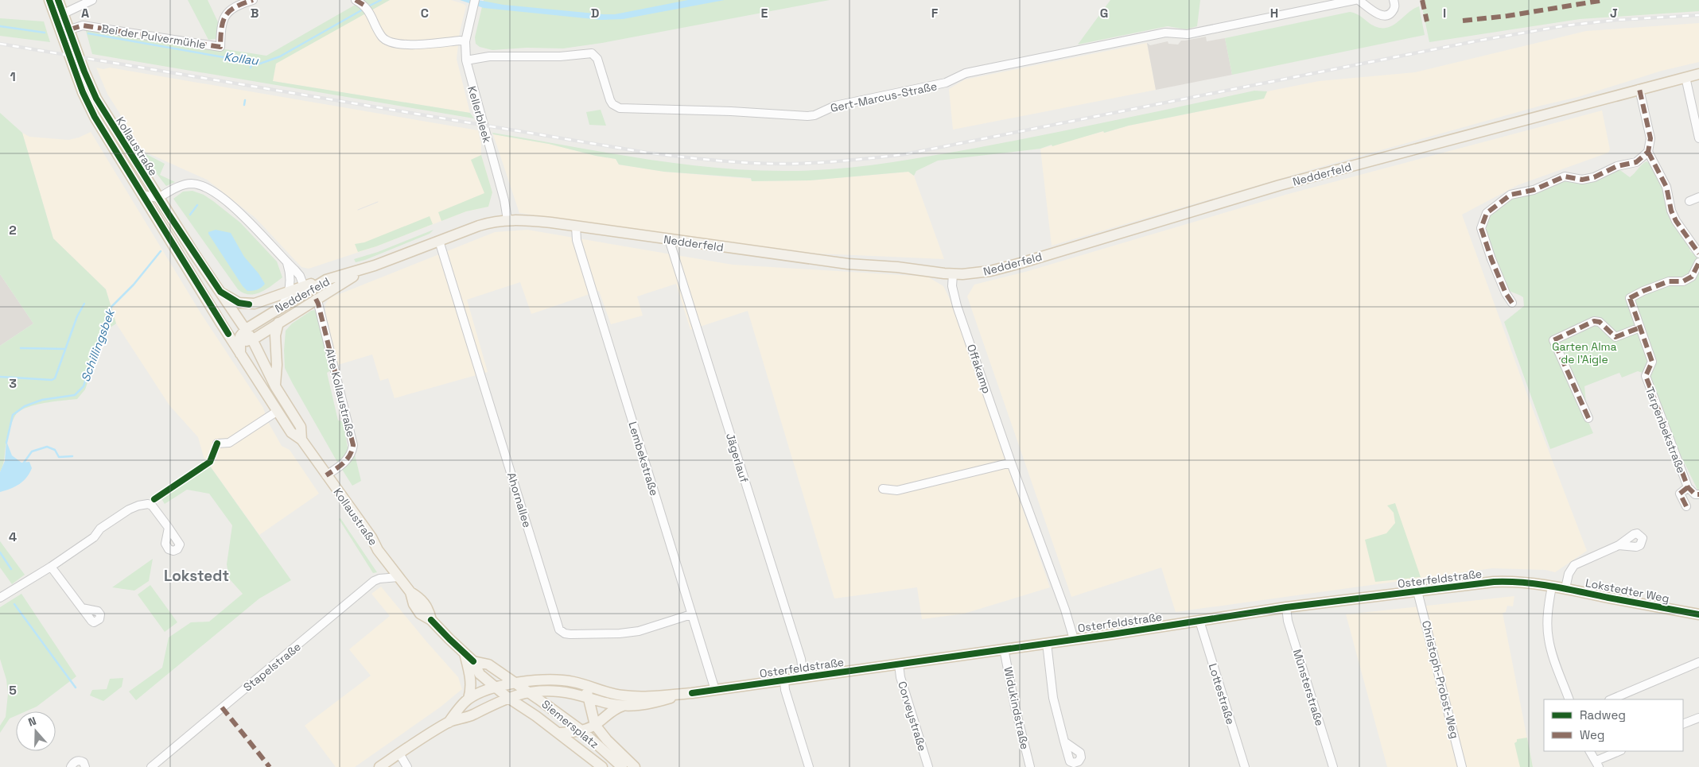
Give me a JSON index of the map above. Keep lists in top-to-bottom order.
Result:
{
  "streets": {
    "main road": [
      "Kollaustraße",
      "Nedderfeld",
      "Osterfeldstraße",
      "Lokstedter Weg",
      "Siemersplatz"
    ],
    "street": [
      "Bei der Pulvermühle",
      "Gert-Marcus-Straße",
      "Kellerbleek",
      "Offakamp",
      "Alte Kollaustraße",
      "Tarpenbekstraße",
      "Jägerlauf",
      "Lembekstraße",
      "Ahornallee",
      "Stapelstraße",
      "Christoph-Probst-Weg",
      "Münsterstraße",
      "Lottestraße",
      "Widukindstraße",
      "Corveystraße"
    ]
  },
  "crossings": [
    ["Bei der Pulvermühle", "Kollaustraße"],
    ["Gert-Marcus-Straße", "Kellerbleek"],
    ["Kellerbleek", "Nedderfeld"],
    ["Kollaustraße", "Nedderfeld"],
    ["Kollaustraße", "Alte Kollaustraße"],
    ["Kollaustraße", "Osterfeldstraße"],
    ["Kollaustraße", "Stapelstraße"],
    ["Kollaustraße", "Siemersplatz"],
    ["Nedderfeld", "Offakamp"],
    ["Nedderfeld", "Alte Kollaustraße"],
    ["Nedderfeld", "Jägerlauf"],
    ["Nedderfeld", "Lembekstraße"],
    ["Nedderfeld", "Ahornallee"],
    ["Offakamp", "Osterfeldstraße"],
    ["Jägerlauf", "Osterfeldstraße"],
    ["Lembekstraße", "Ahornallee"],
    ["Lembekstraße", "Osterfeldstraße"],
    ["Osterfeldstraße", "Lokstedter Weg"],
    ["Osterfeldstraße", "Christoph-Probst-Weg"],
    ["Osterfeldstraße", "Münsterstraße"],
    ["Osterfeldstraße", "Lottestraße"],
    ["Osterfeldstraße", "Widukindstraße"],
    ["Osterfeldstraße", "Corveystraße"],
    ["Osterfeldstraße", "Siemersplatz"]
  ],
  "districts": ["Lokstedt"],
  "water": ["Kollau", "Schillingsbek"],
  "parks": ["Garten Alma de l'Aigle"],
  "legend": ["Radweg", "Weg"],
  "north": "top",
  "grid": {
    "columns": [
      "A",
      "B",
      "C",
      "D",
      "E",
      "F",
      "G",
      "H",
      "I",
      "J"
    ],
    "rows": [
      "1",
      "2",
      "3",
      "4",
      "5"
    ]
  }
}
